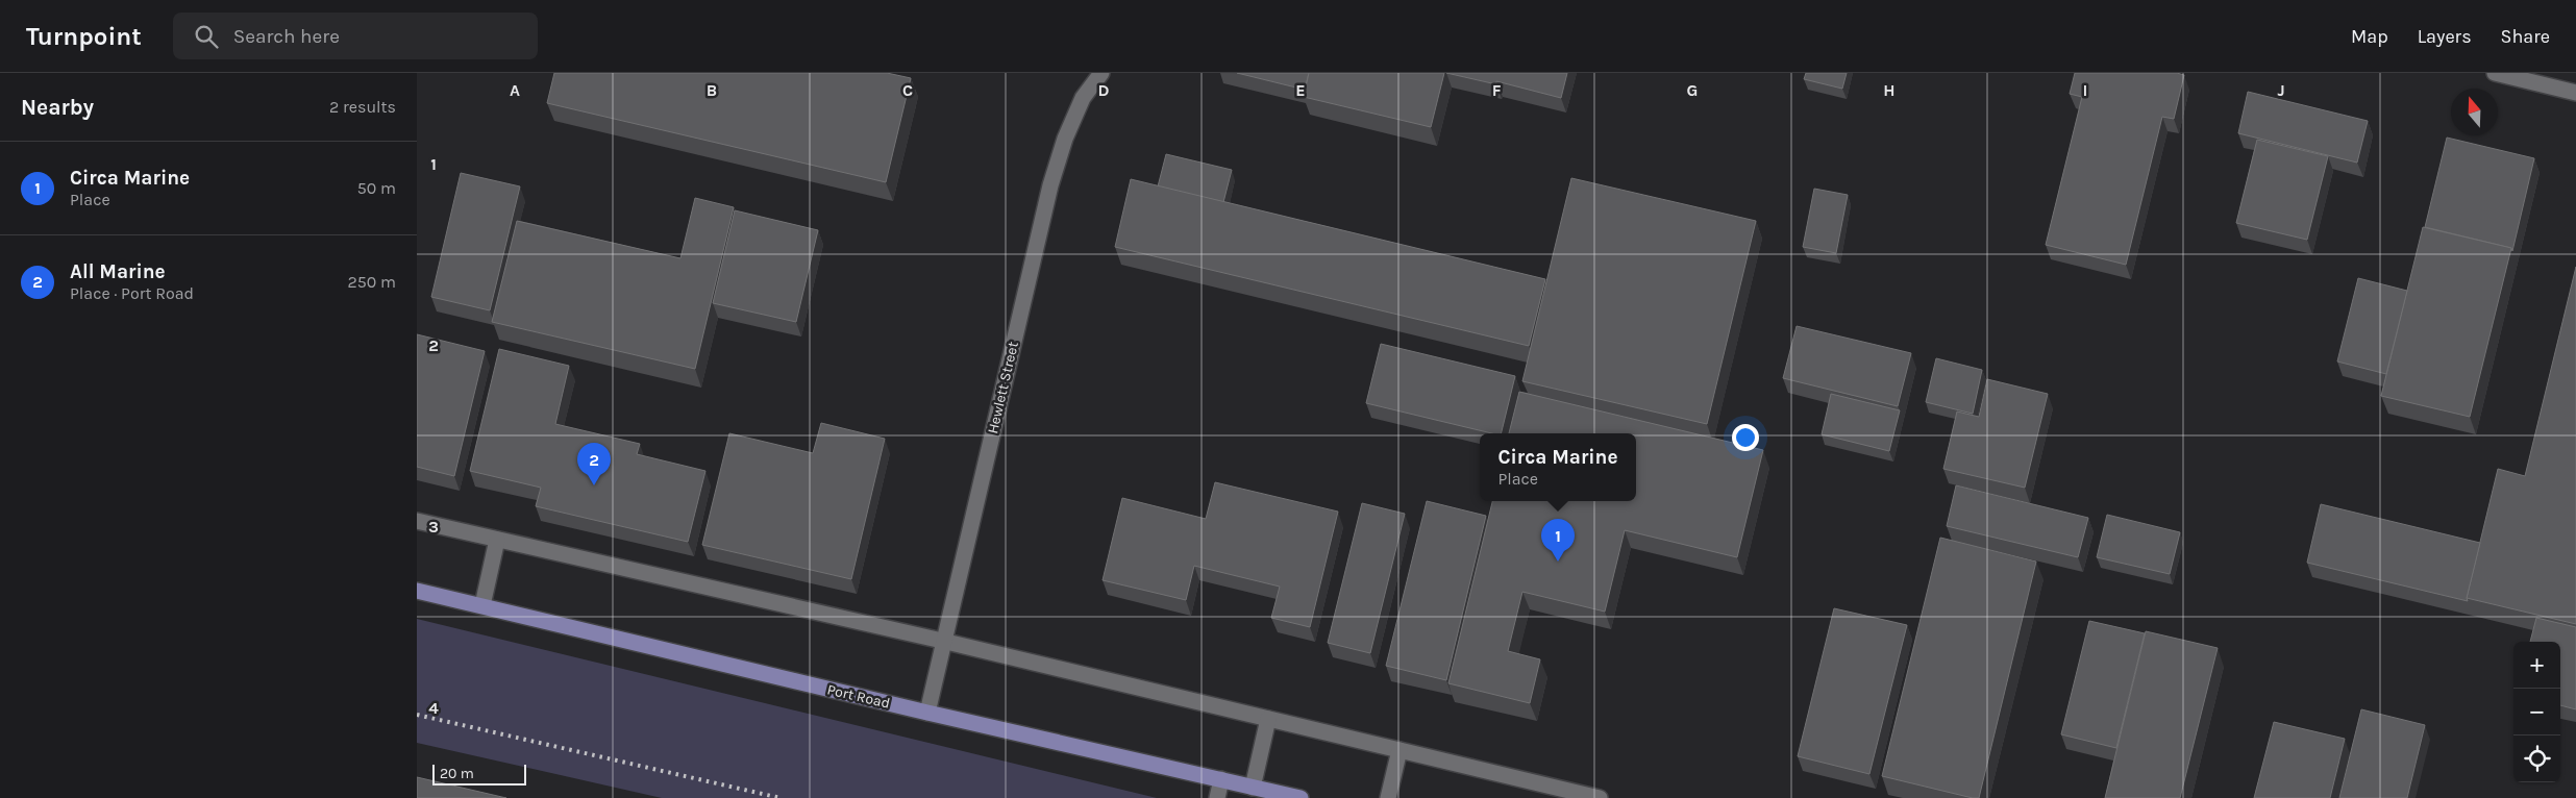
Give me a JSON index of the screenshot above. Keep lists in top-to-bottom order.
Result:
{
  "streets": {
    "main road": ["Port Road"],
    "street": ["Hewlett Street"]
  },
  "crossings": [
    ["Hewlett Street", "Port Road"]
  ],
  "scale_bar": "20 m",
  "north": "top",
  "page": {
    "header": "Turnpoint",
    "search": "Search here",
    "nav": ["Map", "Layers", "Share"],
    "heading": ["Nearby", "2 results"],
    "list": [
      {
        "mark": "1",
        "name": "Circa Marine",
        "note": "Place",
        "value": "50 m"
      },
      {
        "mark": "2",
        "name": "All Marine",
        "note": "Place · Port Road",
        "value": "250 m"
      }
    ],
    "popup": ["Circa Marine", "Place"],
    "pins": ["2", "1"],
    "map_buttons": ["+", "−"],
    "scale": "20 m"
  },
  "grid": {
    "columns": [
      "A",
      "B",
      "C",
      "D",
      "E",
      "F",
      "G",
      "H",
      "I",
      "J"
    ],
    "rows": [
      "1",
      "2",
      "3",
      "4"
    ]
  }
}
